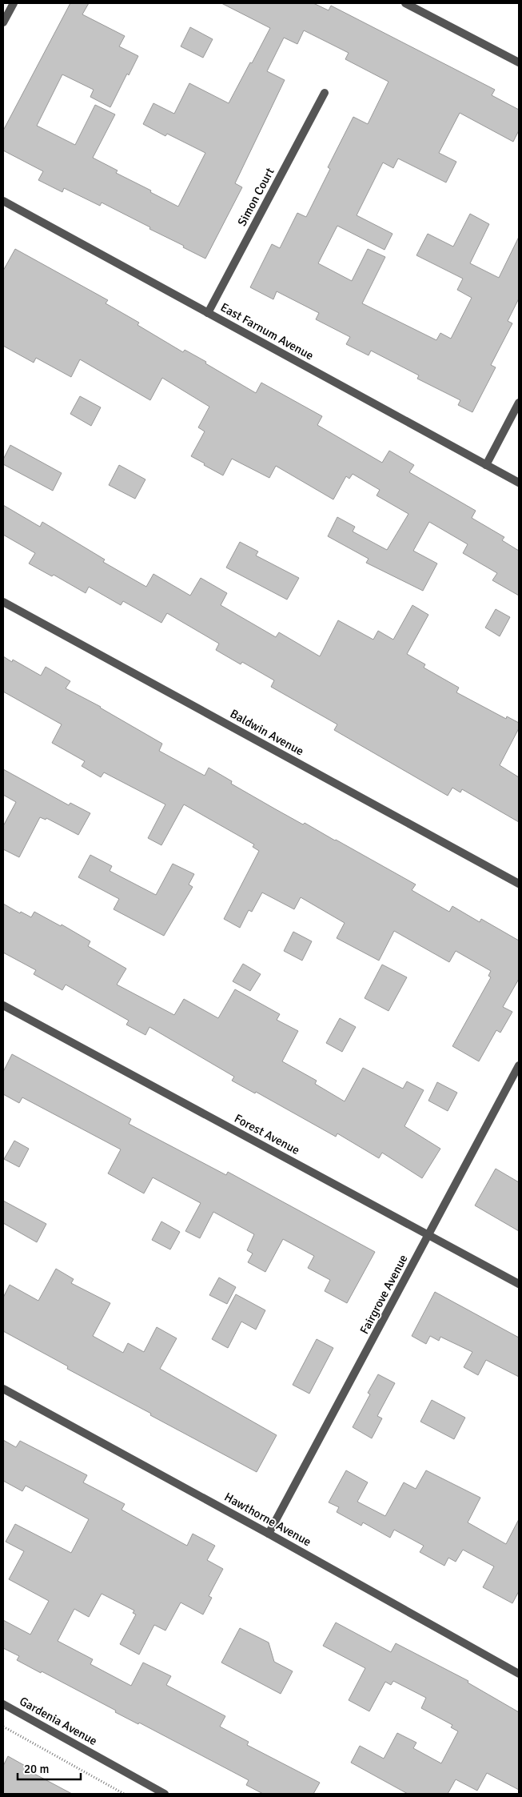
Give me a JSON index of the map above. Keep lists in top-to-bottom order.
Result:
{
  "streets": {
    "street": [
      "Simon Court",
      "East Farnum Avenue",
      "Baldwin Avenue",
      "Forest Avenue",
      "Fairgrove Avenue",
      "Hawthorne Avenue",
      "Gardenia Avenue"
    ]
  },
  "crossings": [
    ["Simon Court", "East Farnum Avenue"],
    ["Forest Avenue", "Fairgrove Avenue"],
    ["Fairgrove Avenue", "Hawthorne Avenue"]
  ],
  "scale_bar": "20 m"
}
